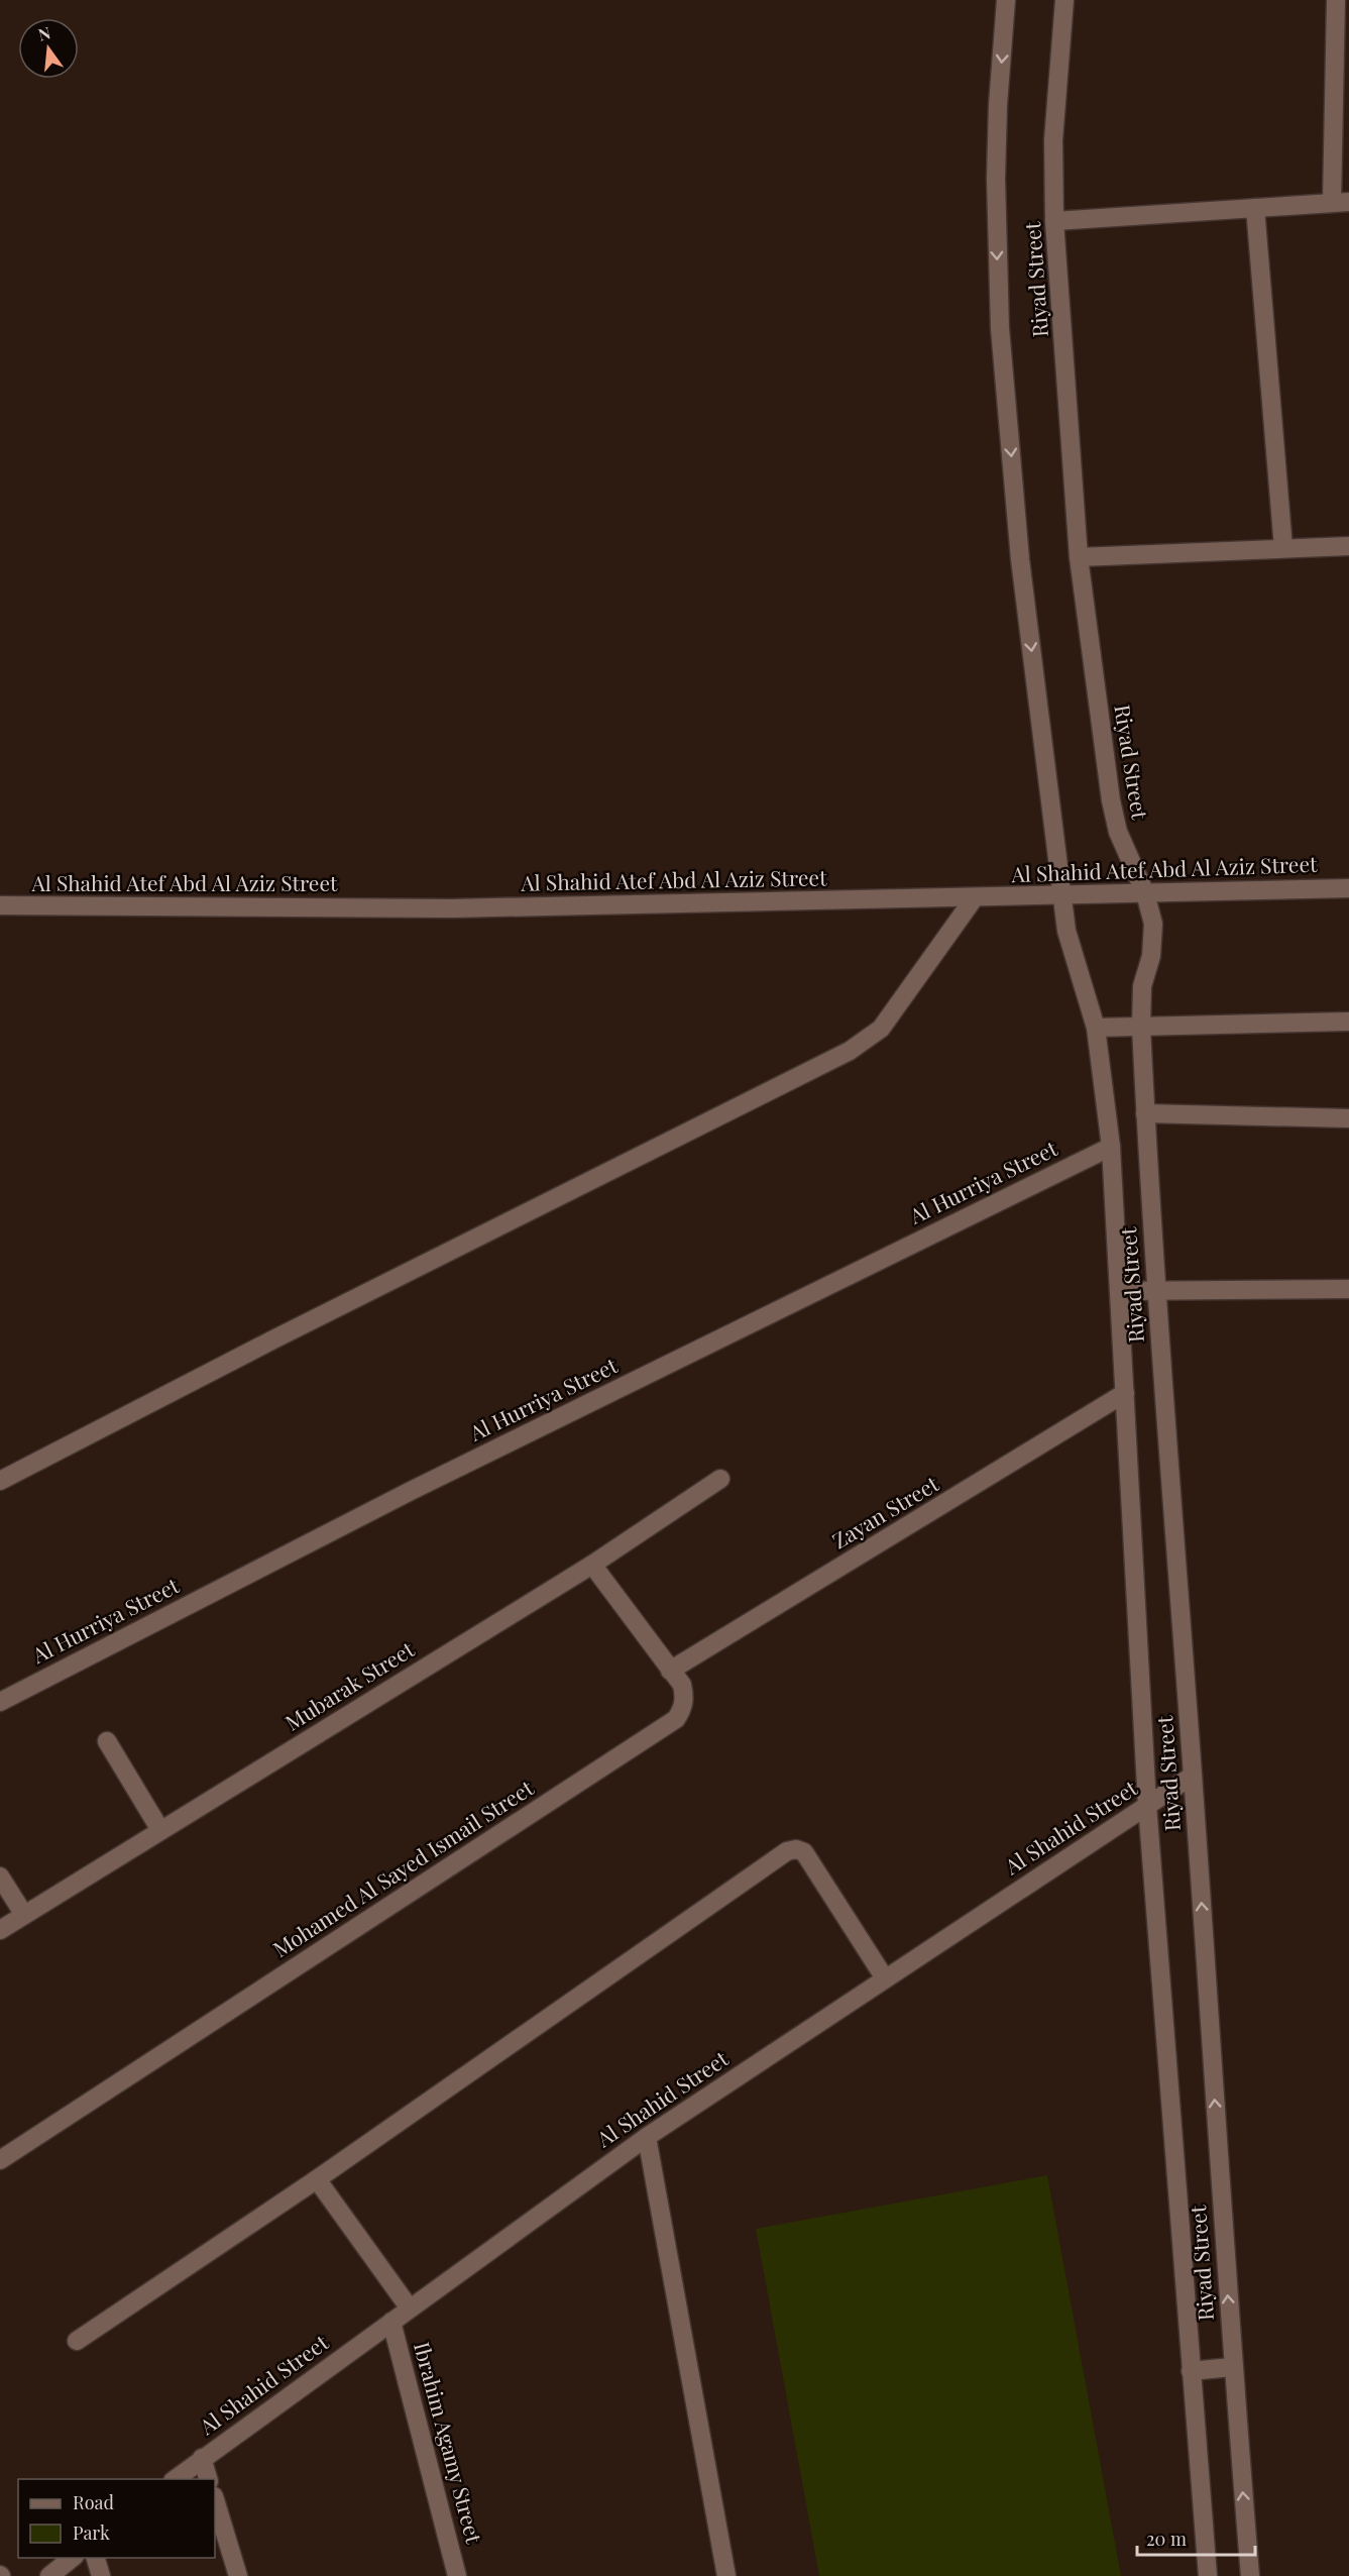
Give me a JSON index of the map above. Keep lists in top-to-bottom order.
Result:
{
  "streets": {
    "street": [
      "Riyad Street",
      "Al Shahid Atef Abd Al Aziz Street",
      "Al Hurriya Street",
      "Zayan Street",
      "Mubarak Street",
      "Al Shahid Street",
      "Mohamed Al Sayed Ismail Street",
      "Ibrahim Agamy Street"
    ]
  },
  "crossings": [
    ["Riyad Street", "Al Shahid Atef Abd Al Aziz Street"],
    ["Riyad Street", "Al Hurriya Street"],
    ["Riyad Street", "Zayan Street"],
    ["Riyad Street", "Al Shahid Street"],
    ["Zayan Street", "Mohamed Al Sayed Ismail Street"],
    ["Mubarak Street", "Mohamed Al Sayed Ismail Street"],
    ["Al Shahid Street", "Ibrahim Agamy Street"]
  ],
  "legend": ["Road", "Park"],
  "scale_bar": "20 m",
  "north": "top"
}
